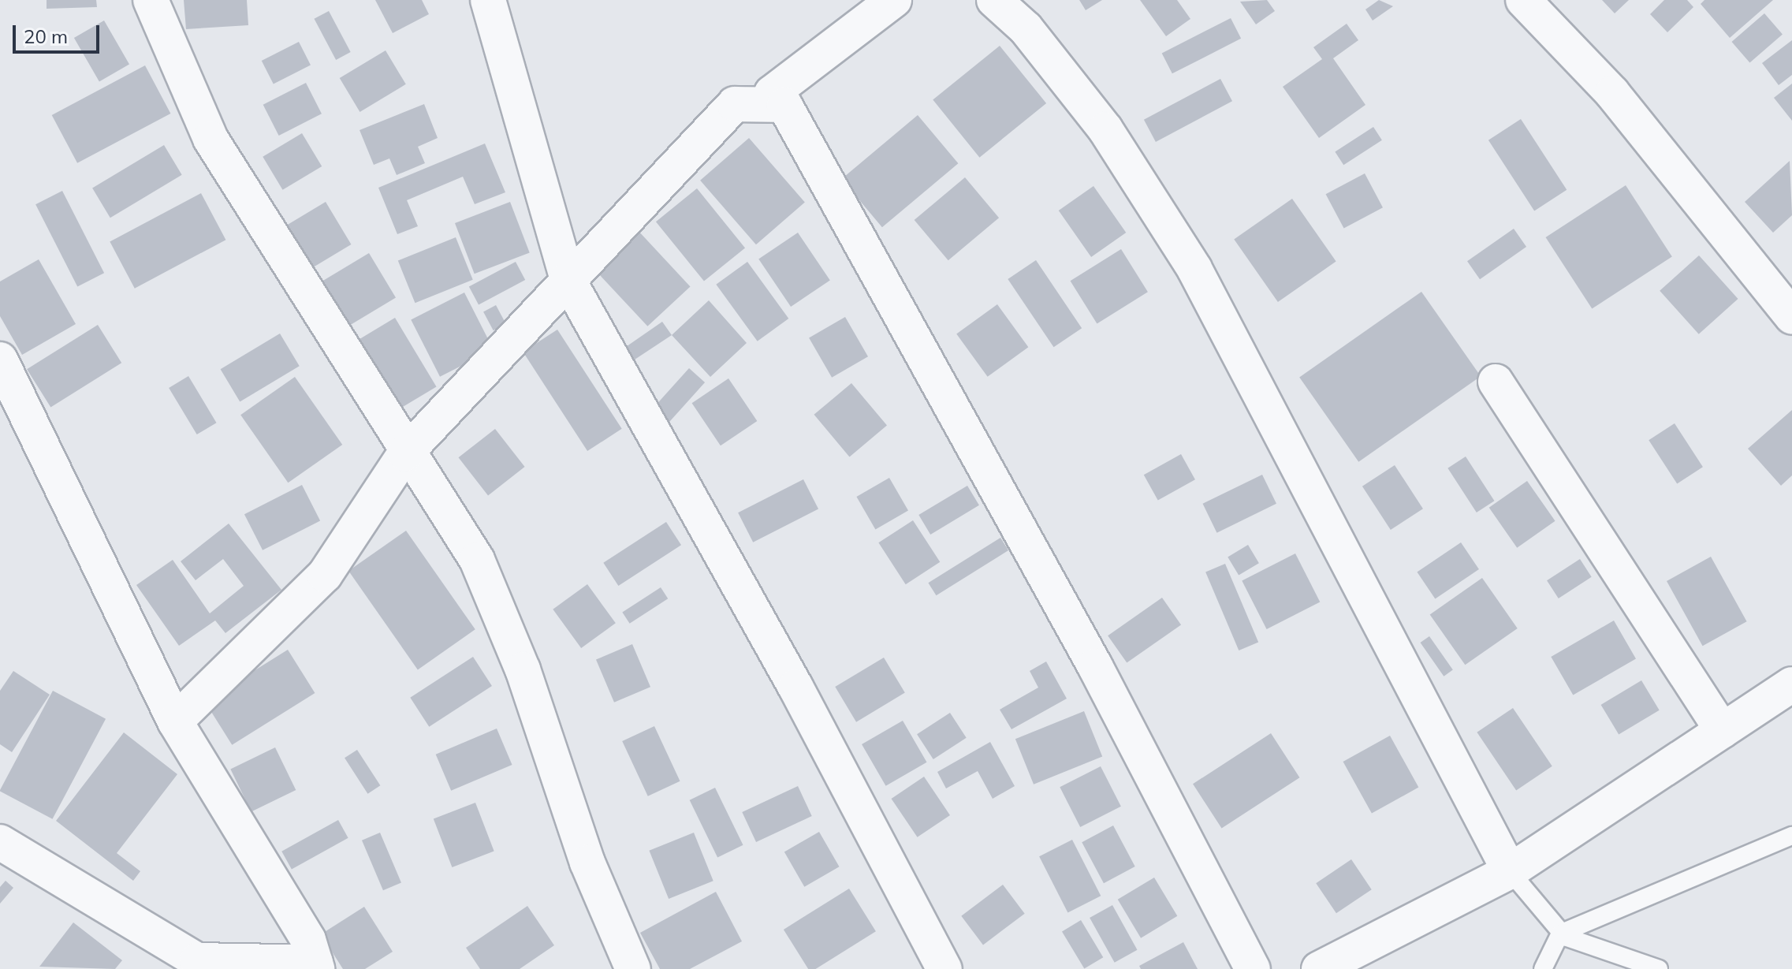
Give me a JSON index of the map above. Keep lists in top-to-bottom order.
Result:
{
  "scale_bar": "20 m"
}
